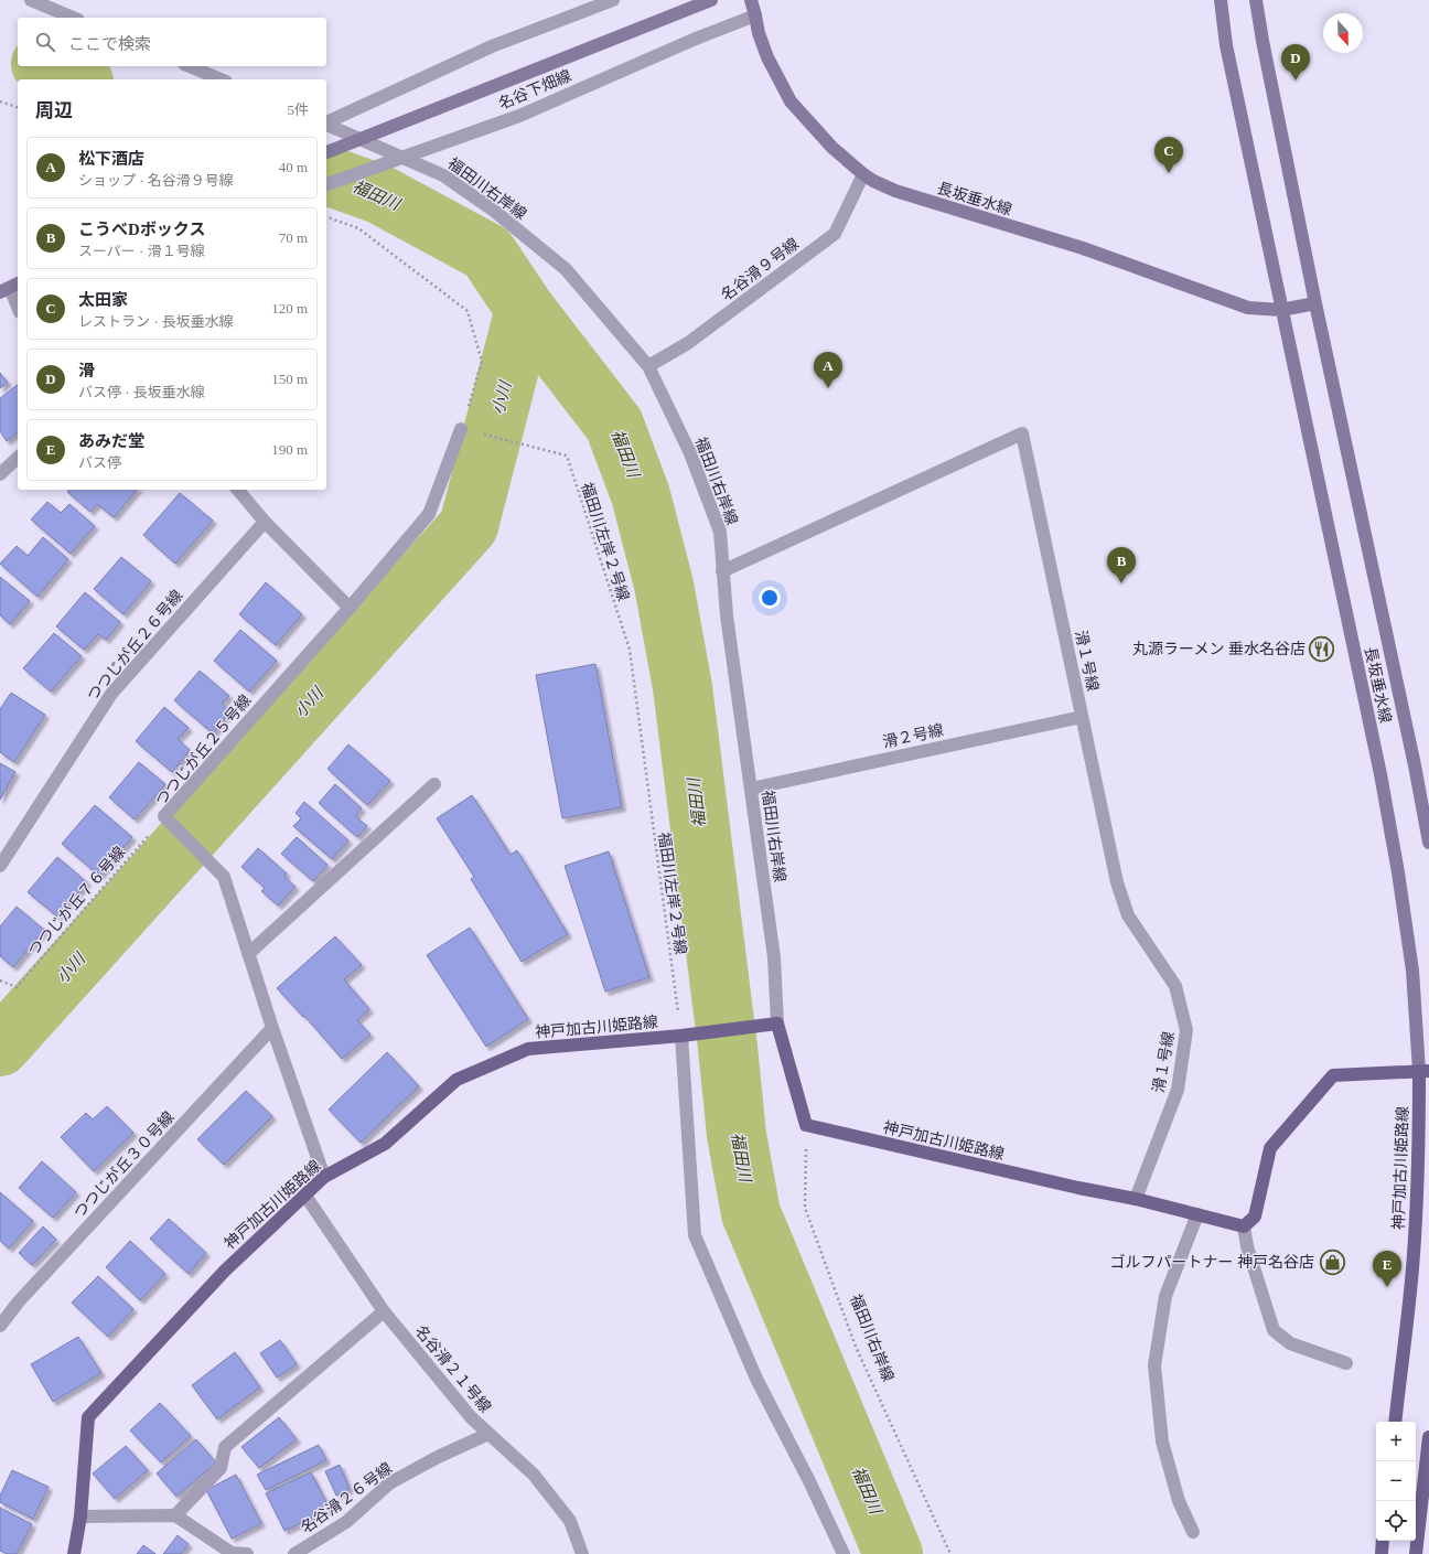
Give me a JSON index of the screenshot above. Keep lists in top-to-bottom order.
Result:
{
  "streets": {
    "main road": ["名谷下畑線", "長坂垂水線", "神戸加古川姫路線"],
    "street": [
      "福田川右岸線",
      "名谷滑９号線",
      "つつじが丘２６号線",
      "滑１号線",
      "滑２号線",
      "つつじが丘２５号線",
      "つつじが丘３０号線",
      "名谷滑２１号線",
      "名谷滑２６号線"
    ],
    "path": ["福田川左岸２号線", "つつじが丘７６号線"]
  },
  "crossings": [
    ["名谷下畑線", "長坂垂水線"],
    ["福田川右岸線", "名谷滑９号線"],
    ["福田川右岸線", "滑１号線"],
    ["福田川右岸線", "滑２号線"],
    ["福田川右岸線", "神戸加古川姫路線"],
    ["長坂垂水線", "名谷滑９号線"],
    ["長坂垂水線", "神戸加古川姫路線"],
    ["福田川左岸２号線", "つつじが丘２５号線"],
    ["福田川左岸２号線", "神戸加古川姫路線"],
    ["滑１号線", "滑２号線"],
    ["滑１号線", "神戸加古川姫路線"],
    ["つつじが丘２５号線", "つつじが丘７６号線"],
    ["つつじが丘２５号線", "神戸加古川姫路線"],
    ["つつじが丘２５号線", "つつじが丘３０号線"],
    ["神戸加古川姫路線", "名谷滑２１号線"],
    ["名谷滑２１号線", "名谷滑２６号線"]
  ],
  "water": ["福田川", "小川"],
  "places": {
    "restaurant": ["丸源ラーメン 垂水名谷店"],
    "shop": ["ゴルフパートナー 神戸名谷店"]
  },
  "north": "bottom",
  "page": {
    "search": "ここで検索",
    "pins": [
      "D",
      "C",
      "A",
      "B",
      "E"
    ],
    "heading": ["周辺", "5件"],
    "list": [
      {
        "mark": "A",
        "name": "松下酒店",
        "note": "ショップ · 名谷滑９号線",
        "value": "40 m"
      },
      {
        "mark": "B",
        "name": "こうべDボックス",
        "note": "スーパー · 滑１号線",
        "value": "70 m"
      },
      {
        "mark": "C",
        "name": "太田家",
        "note": "レストラン · 長坂垂水線",
        "value": "120 m"
      },
      {
        "mark": "D",
        "name": "滑",
        "note": "バス停 · 長坂垂水線",
        "value": "150 m"
      },
      {
        "mark": "E",
        "name": "あみだ堂",
        "note": "バス停",
        "value": "190 m"
      }
    ],
    "map_buttons": ["+", "−"]
  }
}
